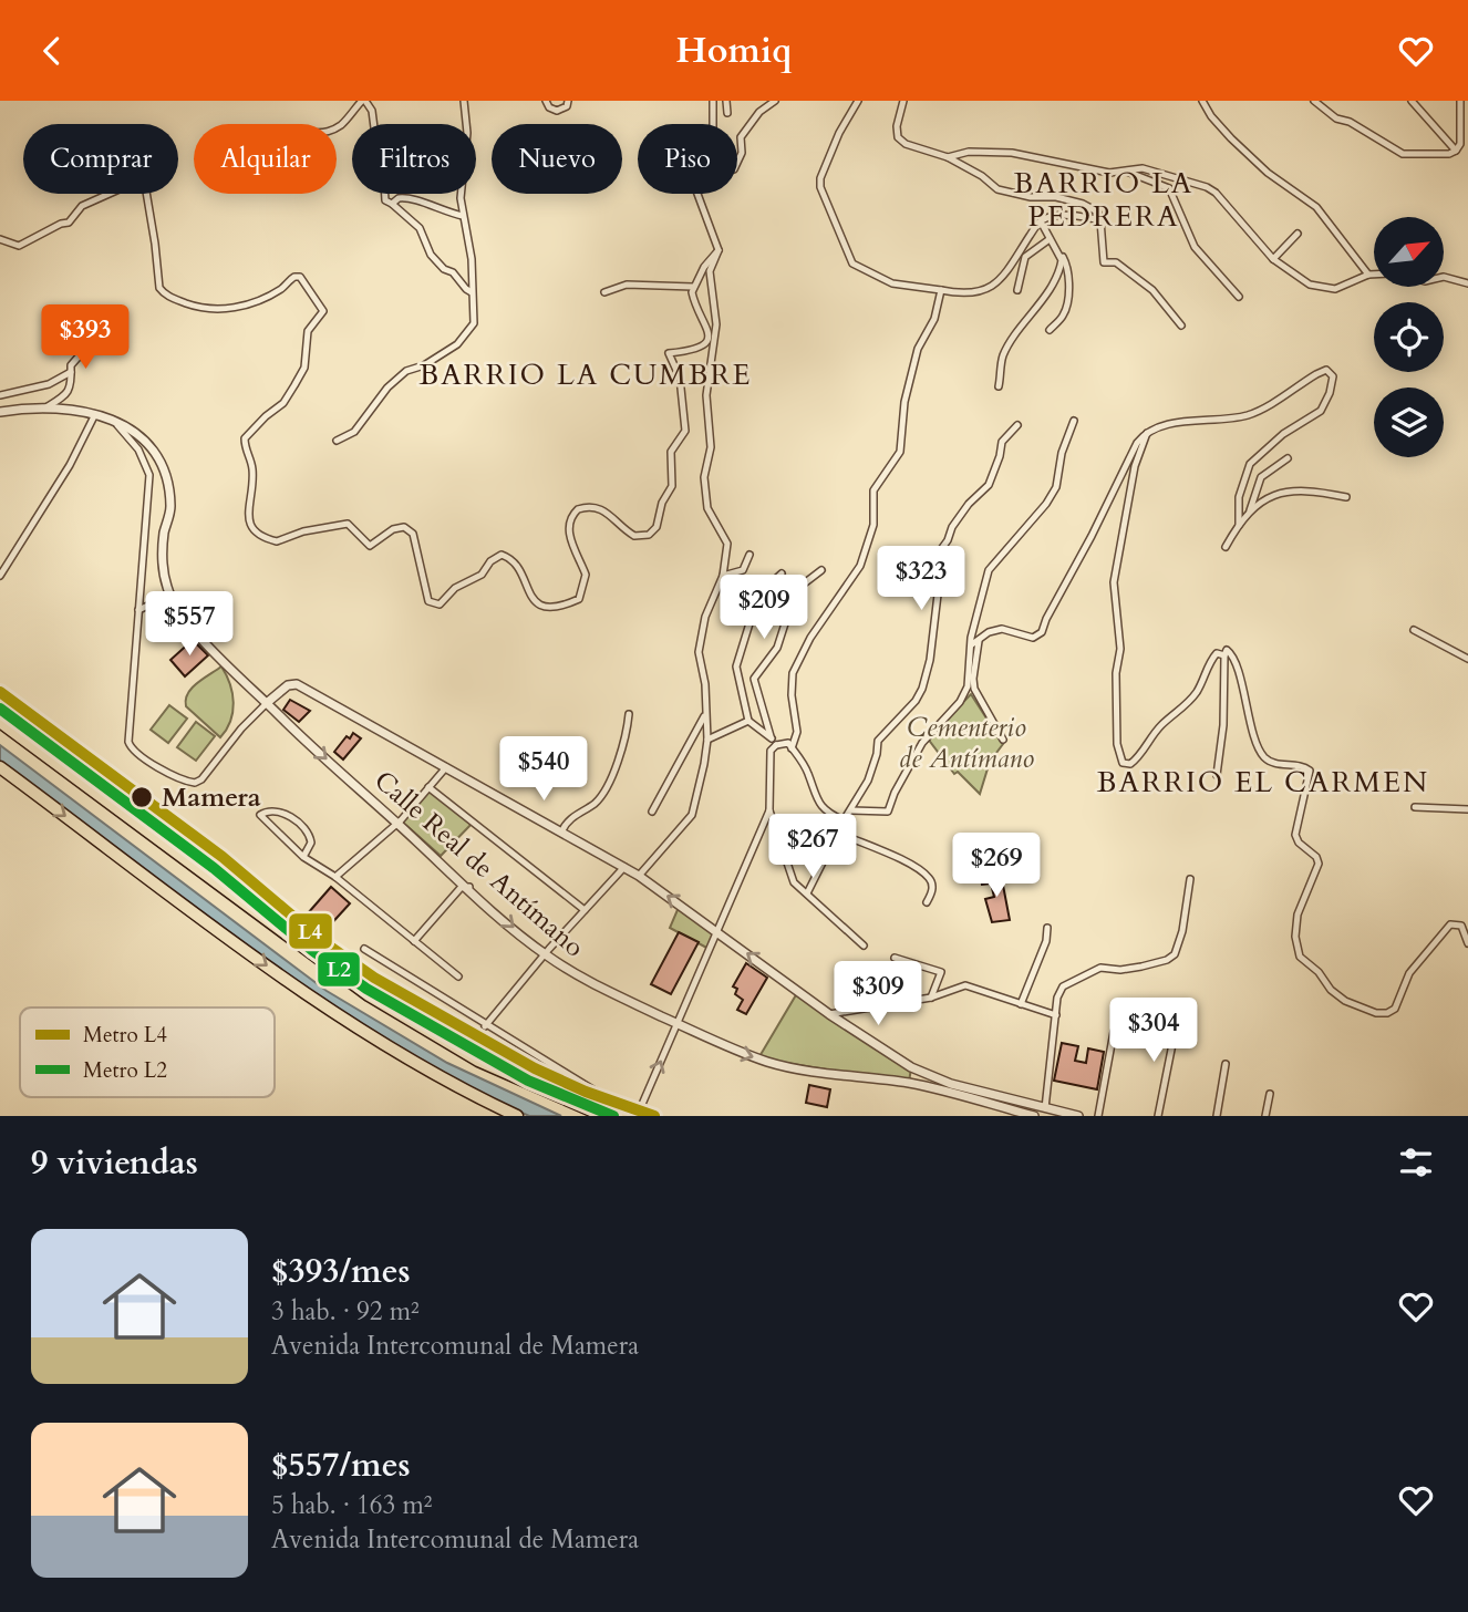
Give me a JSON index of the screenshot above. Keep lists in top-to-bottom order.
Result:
{
  "streets": {
    "street": ["Calle Real de Antímano"]
  },
  "districts": ["BARRIO LA PEDRERA", "BARRIO LA CUMBRE", "BARRIO EL CARMEN"],
  "parks": ["Cementerio de Antímano"],
  "places": ["Mamera"],
  "lines": ["metro line L4", "metro line L2"],
  "legend": ["Metro L4", "Metro L2"],
  "north": "top right",
  "page": {
    "header": "Homiq",
    "chip": [
      "Comprar",
      "Alquilar",
      "Filtros",
      "Nuevo",
      "Piso"
    ],
    "price": [
      "$393",
      "$323",
      "$209",
      "$557",
      "$540",
      "$267",
      "$269",
      "$309",
      "$304"
    ],
    "heading": "9 viviendas",
    "list": [
      {
        "name": "$393/mes",
        "note": "3 hab. · 92 m² · Avenida Intercomunal de Mamera"
      },
      {
        "name": "$557/mes",
        "note": "5 hab. · 163 m² · Avenida Intercomunal de Mamera"
      }
    ]
  }
}
